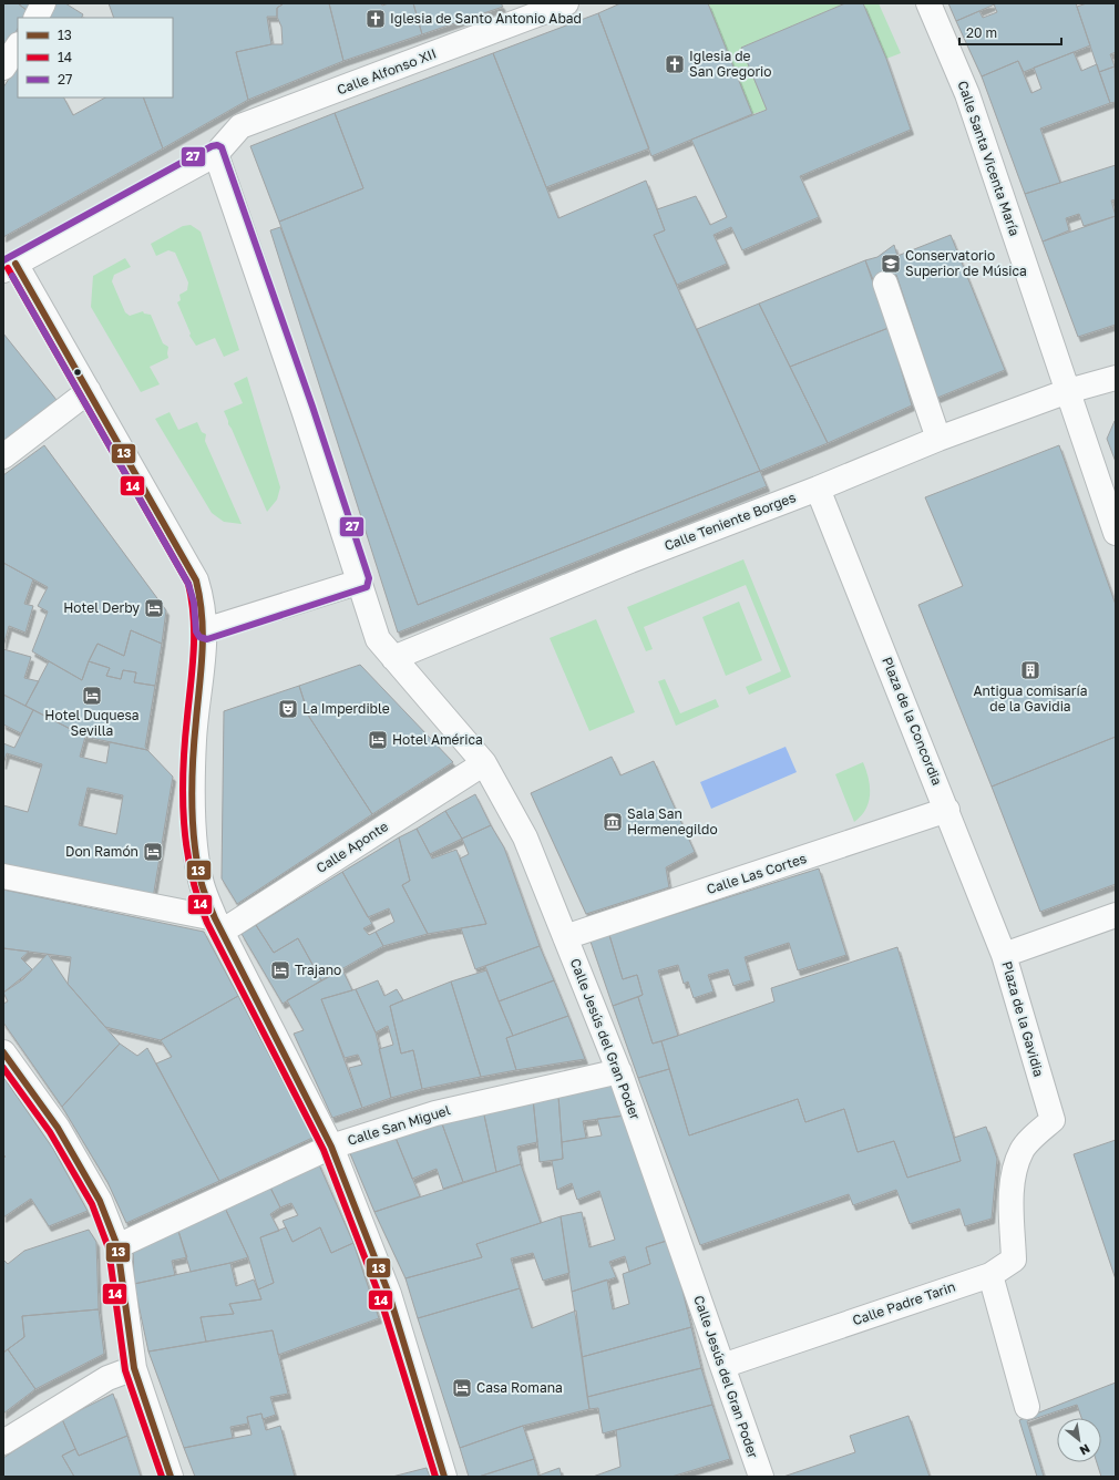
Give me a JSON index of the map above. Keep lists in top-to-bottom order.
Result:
{
  "streets": {
    "street": [
      "Calle Alfonso XII",
      "Calle Santa Vicenta María",
      "Calle Teniente Borges",
      "Plaza de la Concordia",
      "Calle Aponte",
      "Calle Las Cortes",
      "Plaza de la Gavidia",
      "Calle Jesús del Gran Poder",
      "Calle San Miguel",
      "Calle Padre Tarin"
    ]
  },
  "crossings": [
    ["Calle Santa Vicenta María", "Calle Teniente Borges"],
    ["Calle Teniente Borges", "Plaza de la Concordia"],
    ["Calle Teniente Borges", "Calle Jesús del Gran Poder"],
    ["Plaza de la Concordia", "Calle Las Cortes"],
    ["Plaza de la Concordia", "Plaza de la Gavidia"],
    ["Calle Aponte", "Calle Jesús del Gran Poder"],
    ["Calle Las Cortes", "Calle Jesús del Gran Poder"],
    ["Plaza de la Gavidia", "Calle Padre Tarin"],
    ["Calle Jesús del Gran Poder", "Calle San Miguel"],
    ["Calle Jesús del Gran Poder", "Calle Padre Tarin"]
  ],
  "places": {
    "church": ["Iglesia de Santo Antonio Abad", "Iglesia de San Gregorio"],
    "school or university": ["Conservatorio Superior de Música"],
    "hotel": [
      "Hotel Derby",
      "Hotel Duquesa Sevilla",
      "Hotel América",
      "Don Ramón",
      "Trajano",
      "Casa Romana"
    ],
    "building": ["Antigua comisaría de la Gavidia"],
    "theatre": ["La Imperdible"],
    "museum": ["Sala San Hermenegildo"]
  },
  "lines": ["transit line 27", "transit line 13", "transit line 14"],
  "legend": ["13", "14", "27"],
  "scale_bar": "20 m",
  "north": "bottom right"
}
